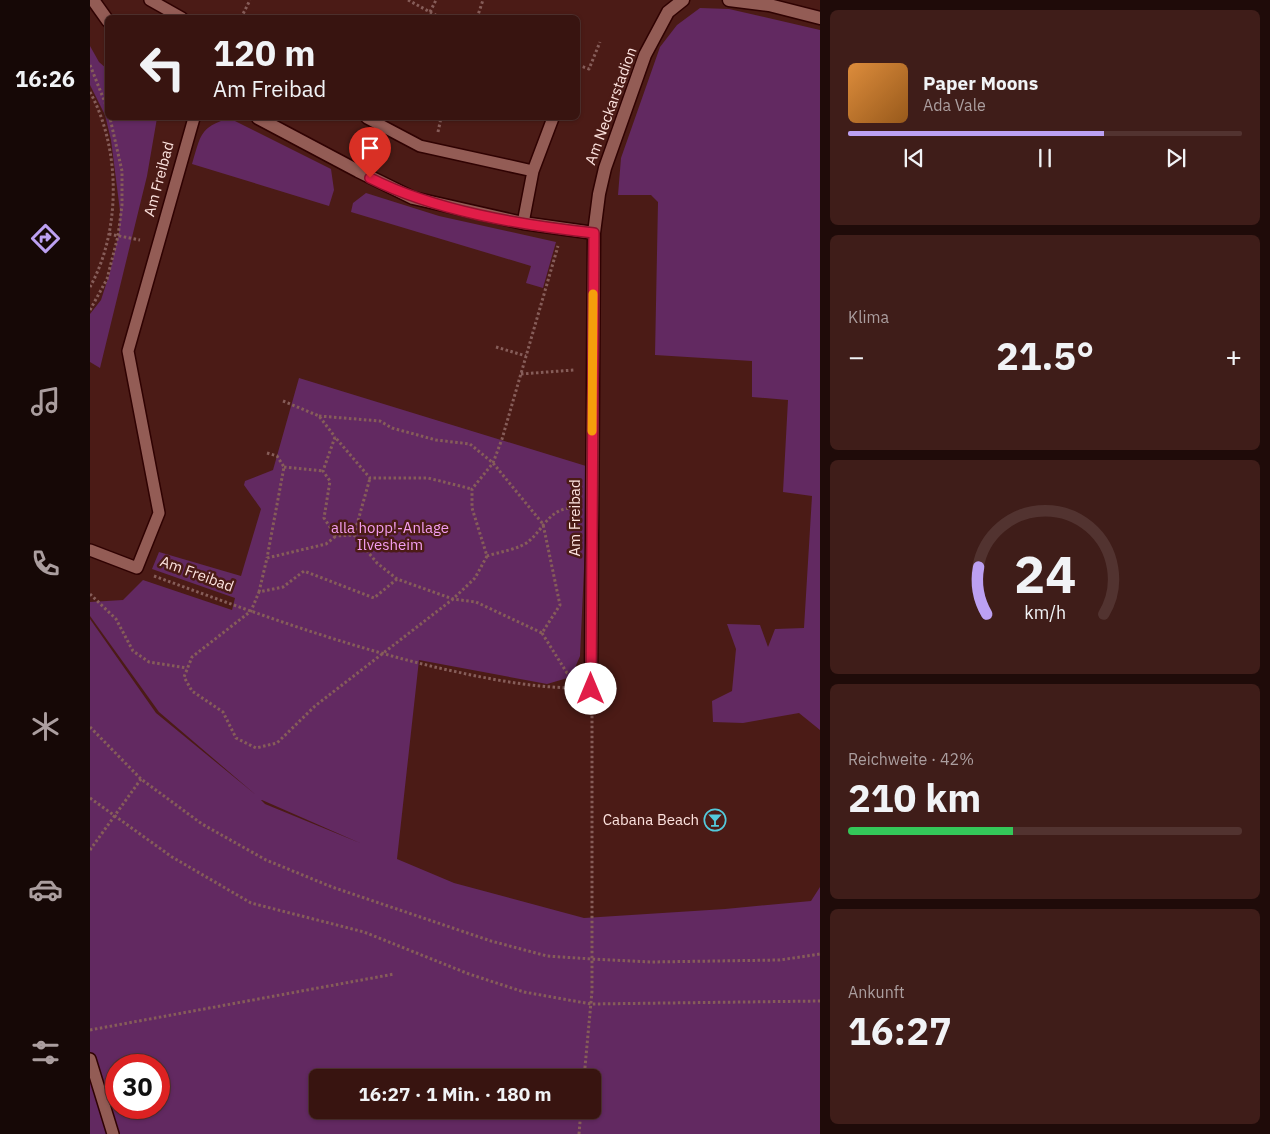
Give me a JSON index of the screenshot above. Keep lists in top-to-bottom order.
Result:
{
  "streets": {
    "street": ["Am Neckarstadion", "Am Freibad"]
  },
  "crossings": [
    ["Am Neckarstadion", "Am Freibad"]
  ],
  "parks": ["alla hopp!-Anlage Ilvesheim"],
  "places": {
    "bar": ["Cabana Beach"]
  },
  "page": {
    "tabs": "16:26",
    "turn": ["120 m", "Am Freibad"],
    "song": ["Paper Moons", "Ada Vale"],
    "tile": [
      "Klima",
      ["Reichweite · 42%", "210 km"],
      ["Ankunft", "16:27"]
    ],
    "heat": ["−", "21.5°", "+"],
    "limit": "30",
    "trip": "16:27 · 1 Min. · 180 m",
    "gauge": ["24", "km/h"]
  }
}
